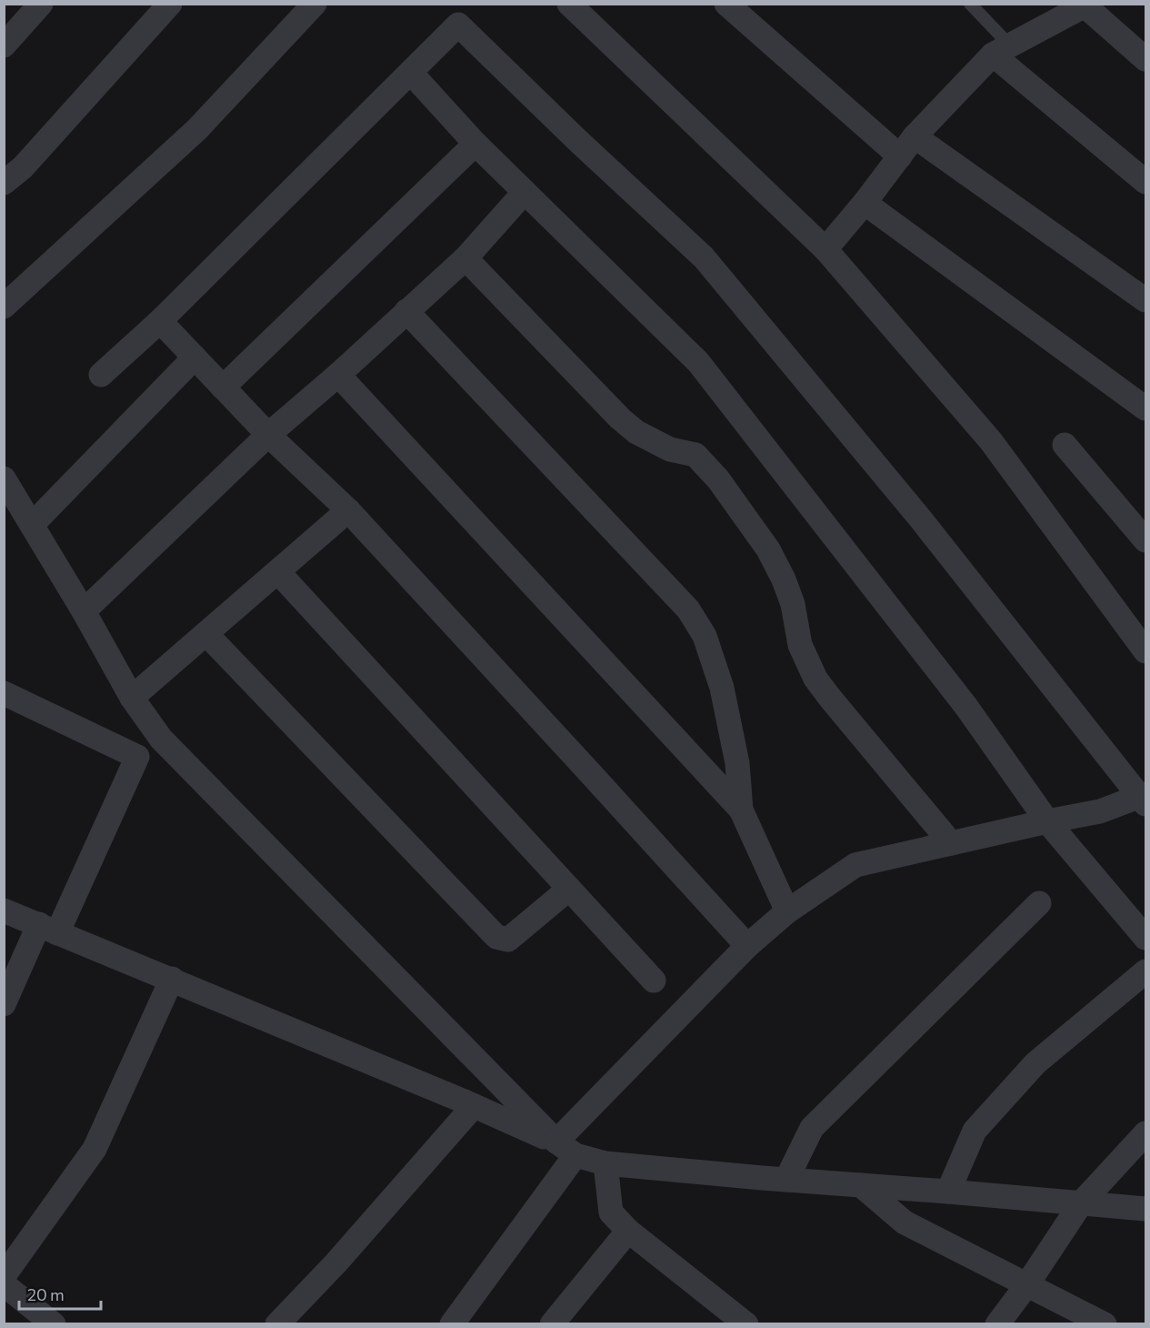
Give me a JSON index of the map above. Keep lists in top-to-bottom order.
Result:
{
  "scale_bar": "20 m"
}
